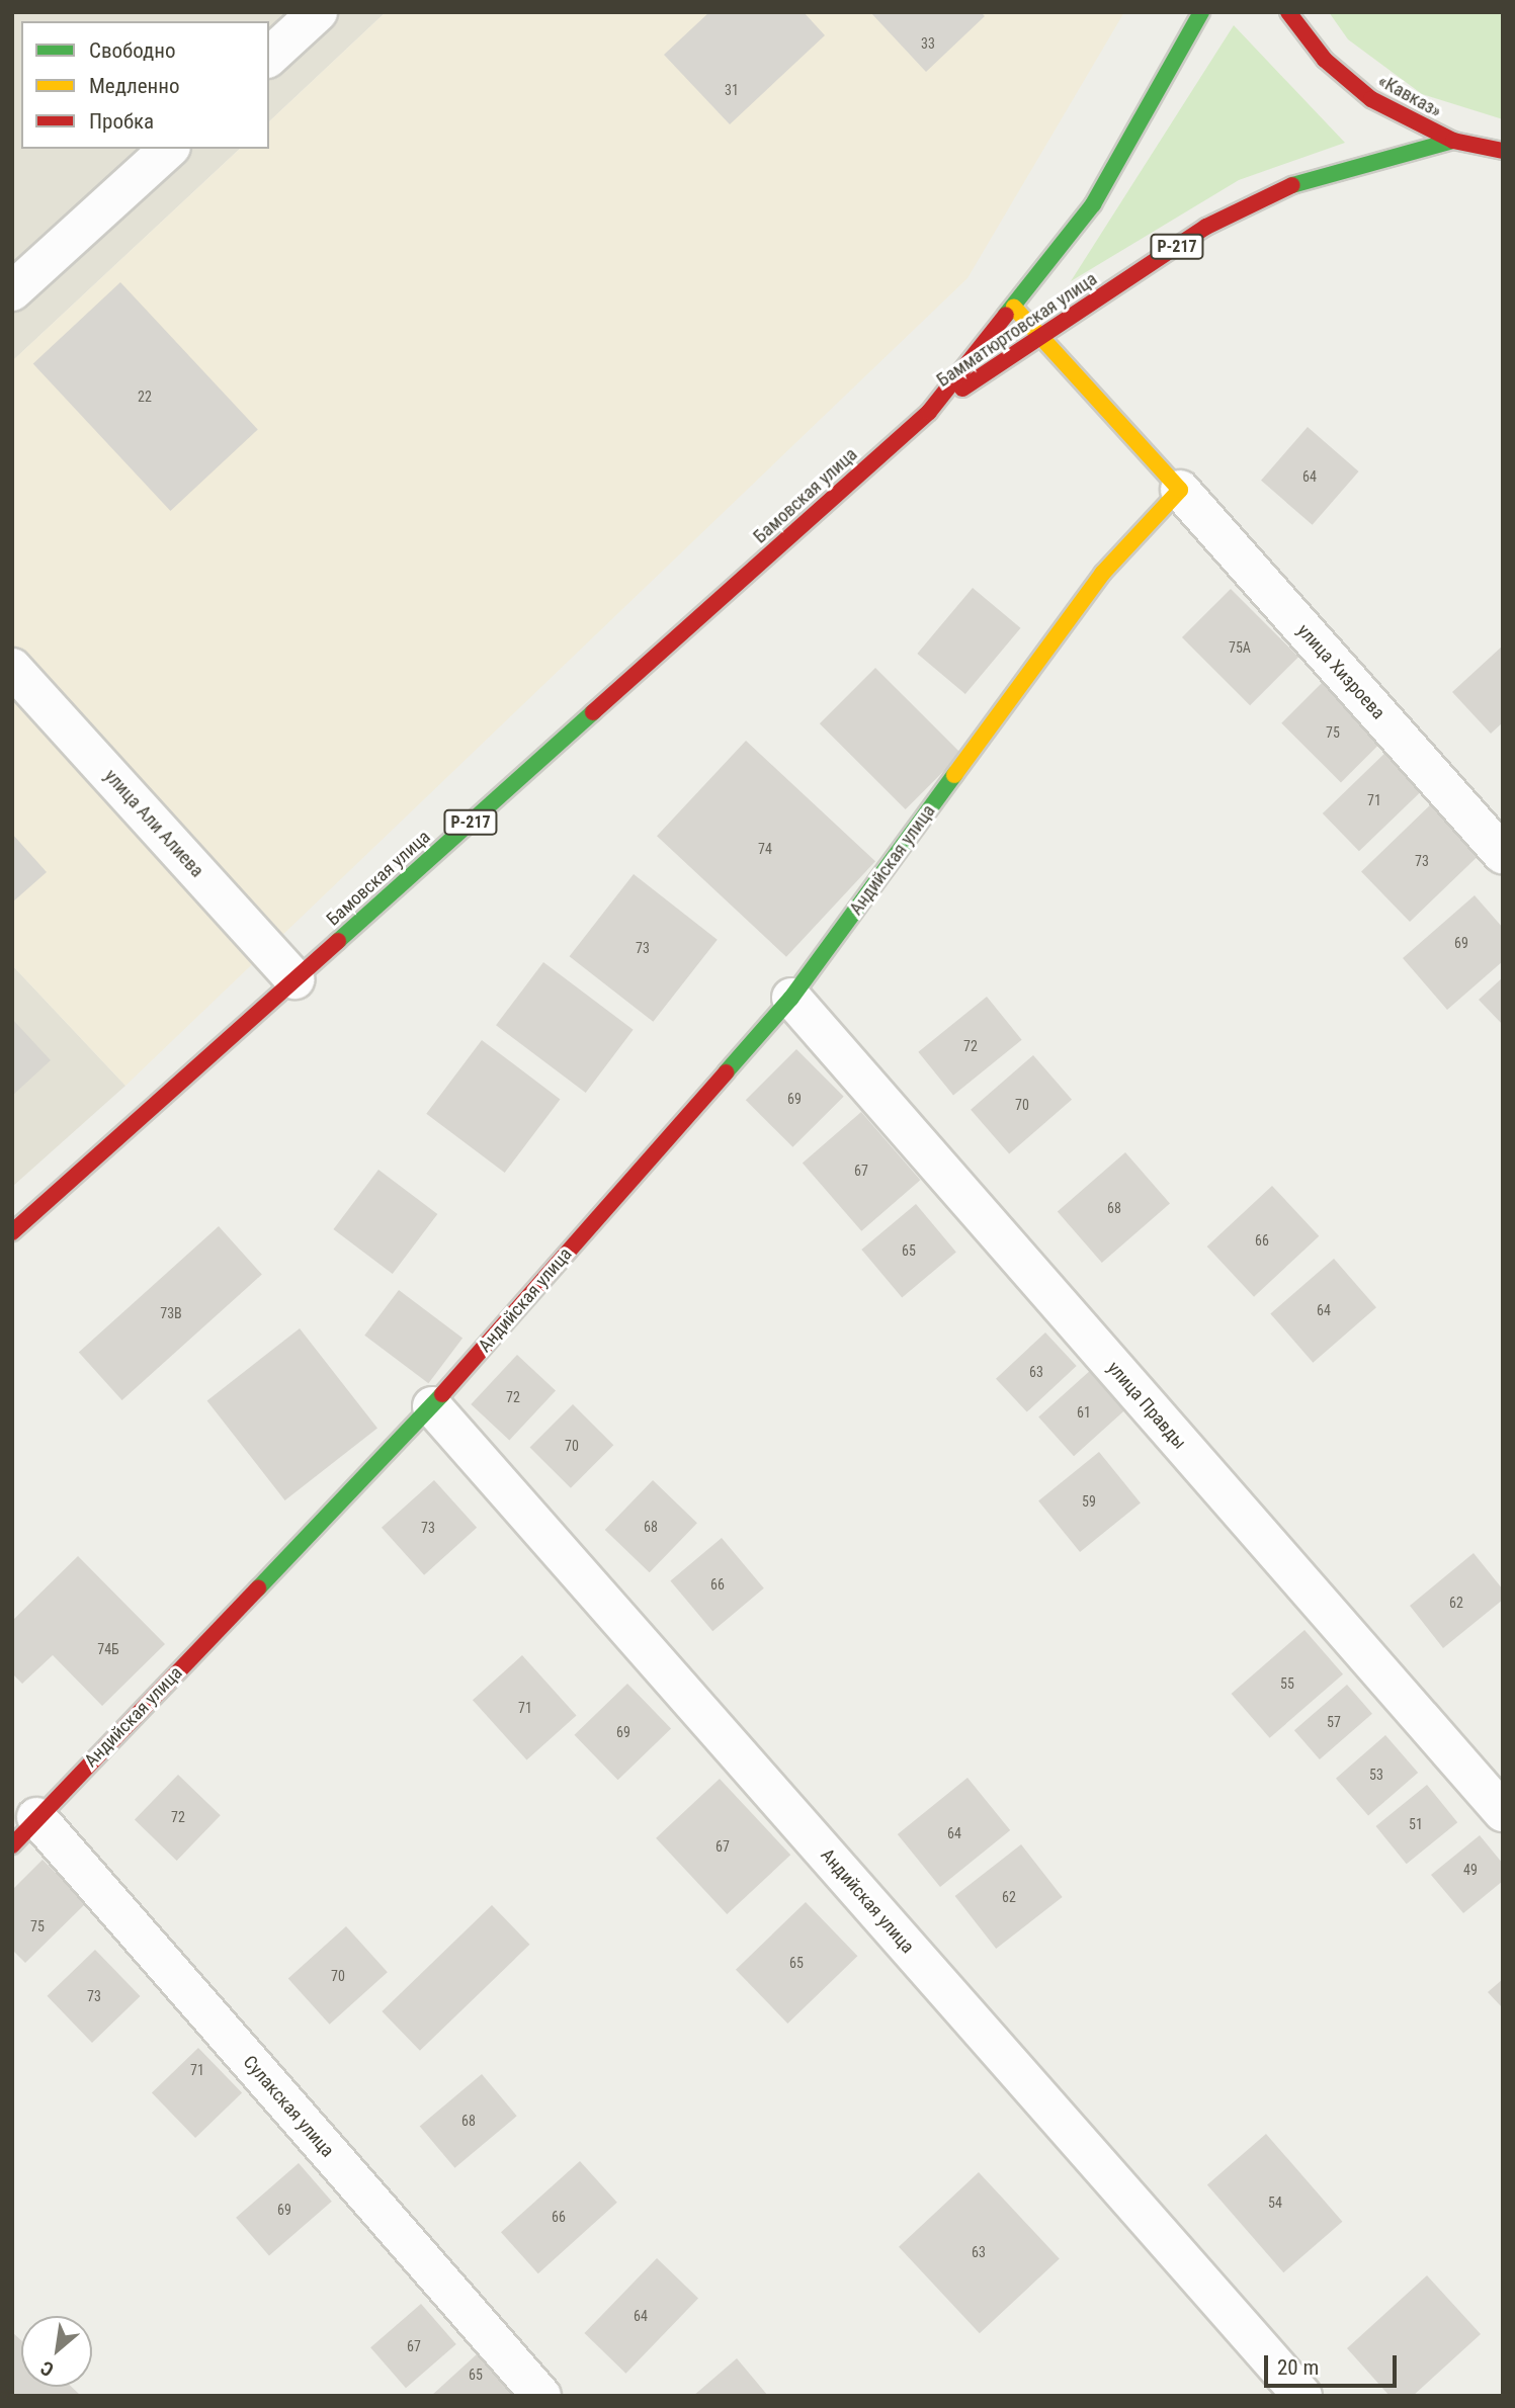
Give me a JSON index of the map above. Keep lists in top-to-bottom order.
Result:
{
  "streets": {
    "main road": [
      "«Кавказ»",
      "Р-217",
      "Бамматюртовская улица",
      "Бамовская улица",
      "Андийская улица"
    ],
    "street": [
      "улица Хизроева",
      "улица Али Алиева",
      "улица Правды",
      "Сулакская улица"
    ]
  },
  "crossings": [
    ["«Кавказ»", "Бамматюртовская улица"],
    ["Бамматюртовская улица", "Бамовская улица"],
    ["Бамовская улица", "улица Али Алиева"],
    ["улица Хизроева", "Андийская улица"],
    ["Андийская улица", "улица Правды"],
    ["Андийская улица", "Сулакская улица"]
  ],
  "house_numbers": [
    "33",
    "31",
    "22",
    "64",
    "75А",
    "75",
    "71",
    "74",
    "73",
    "69",
    "73",
    "72",
    "69",
    "70",
    "67",
    "68",
    "66",
    "65",
    "64",
    "73В",
    "63",
    "72",
    "61",
    "70",
    "59",
    "68",
    "73",
    "66",
    "62",
    "74Б",
    "55",
    "71",
    "57",
    "69",
    "53",
    "72",
    "51",
    "64",
    "67",
    "49",
    "62",
    "75",
    "65",
    "70",
    "73",
    "71",
    "68",
    "54",
    "69",
    "66",
    "63",
    "64",
    "67",
    "65"
  ],
  "legend": ["Свободно", "Медленно", "Пробка"],
  "scale_bar": "20 m",
  "north": "bottom left"
}
